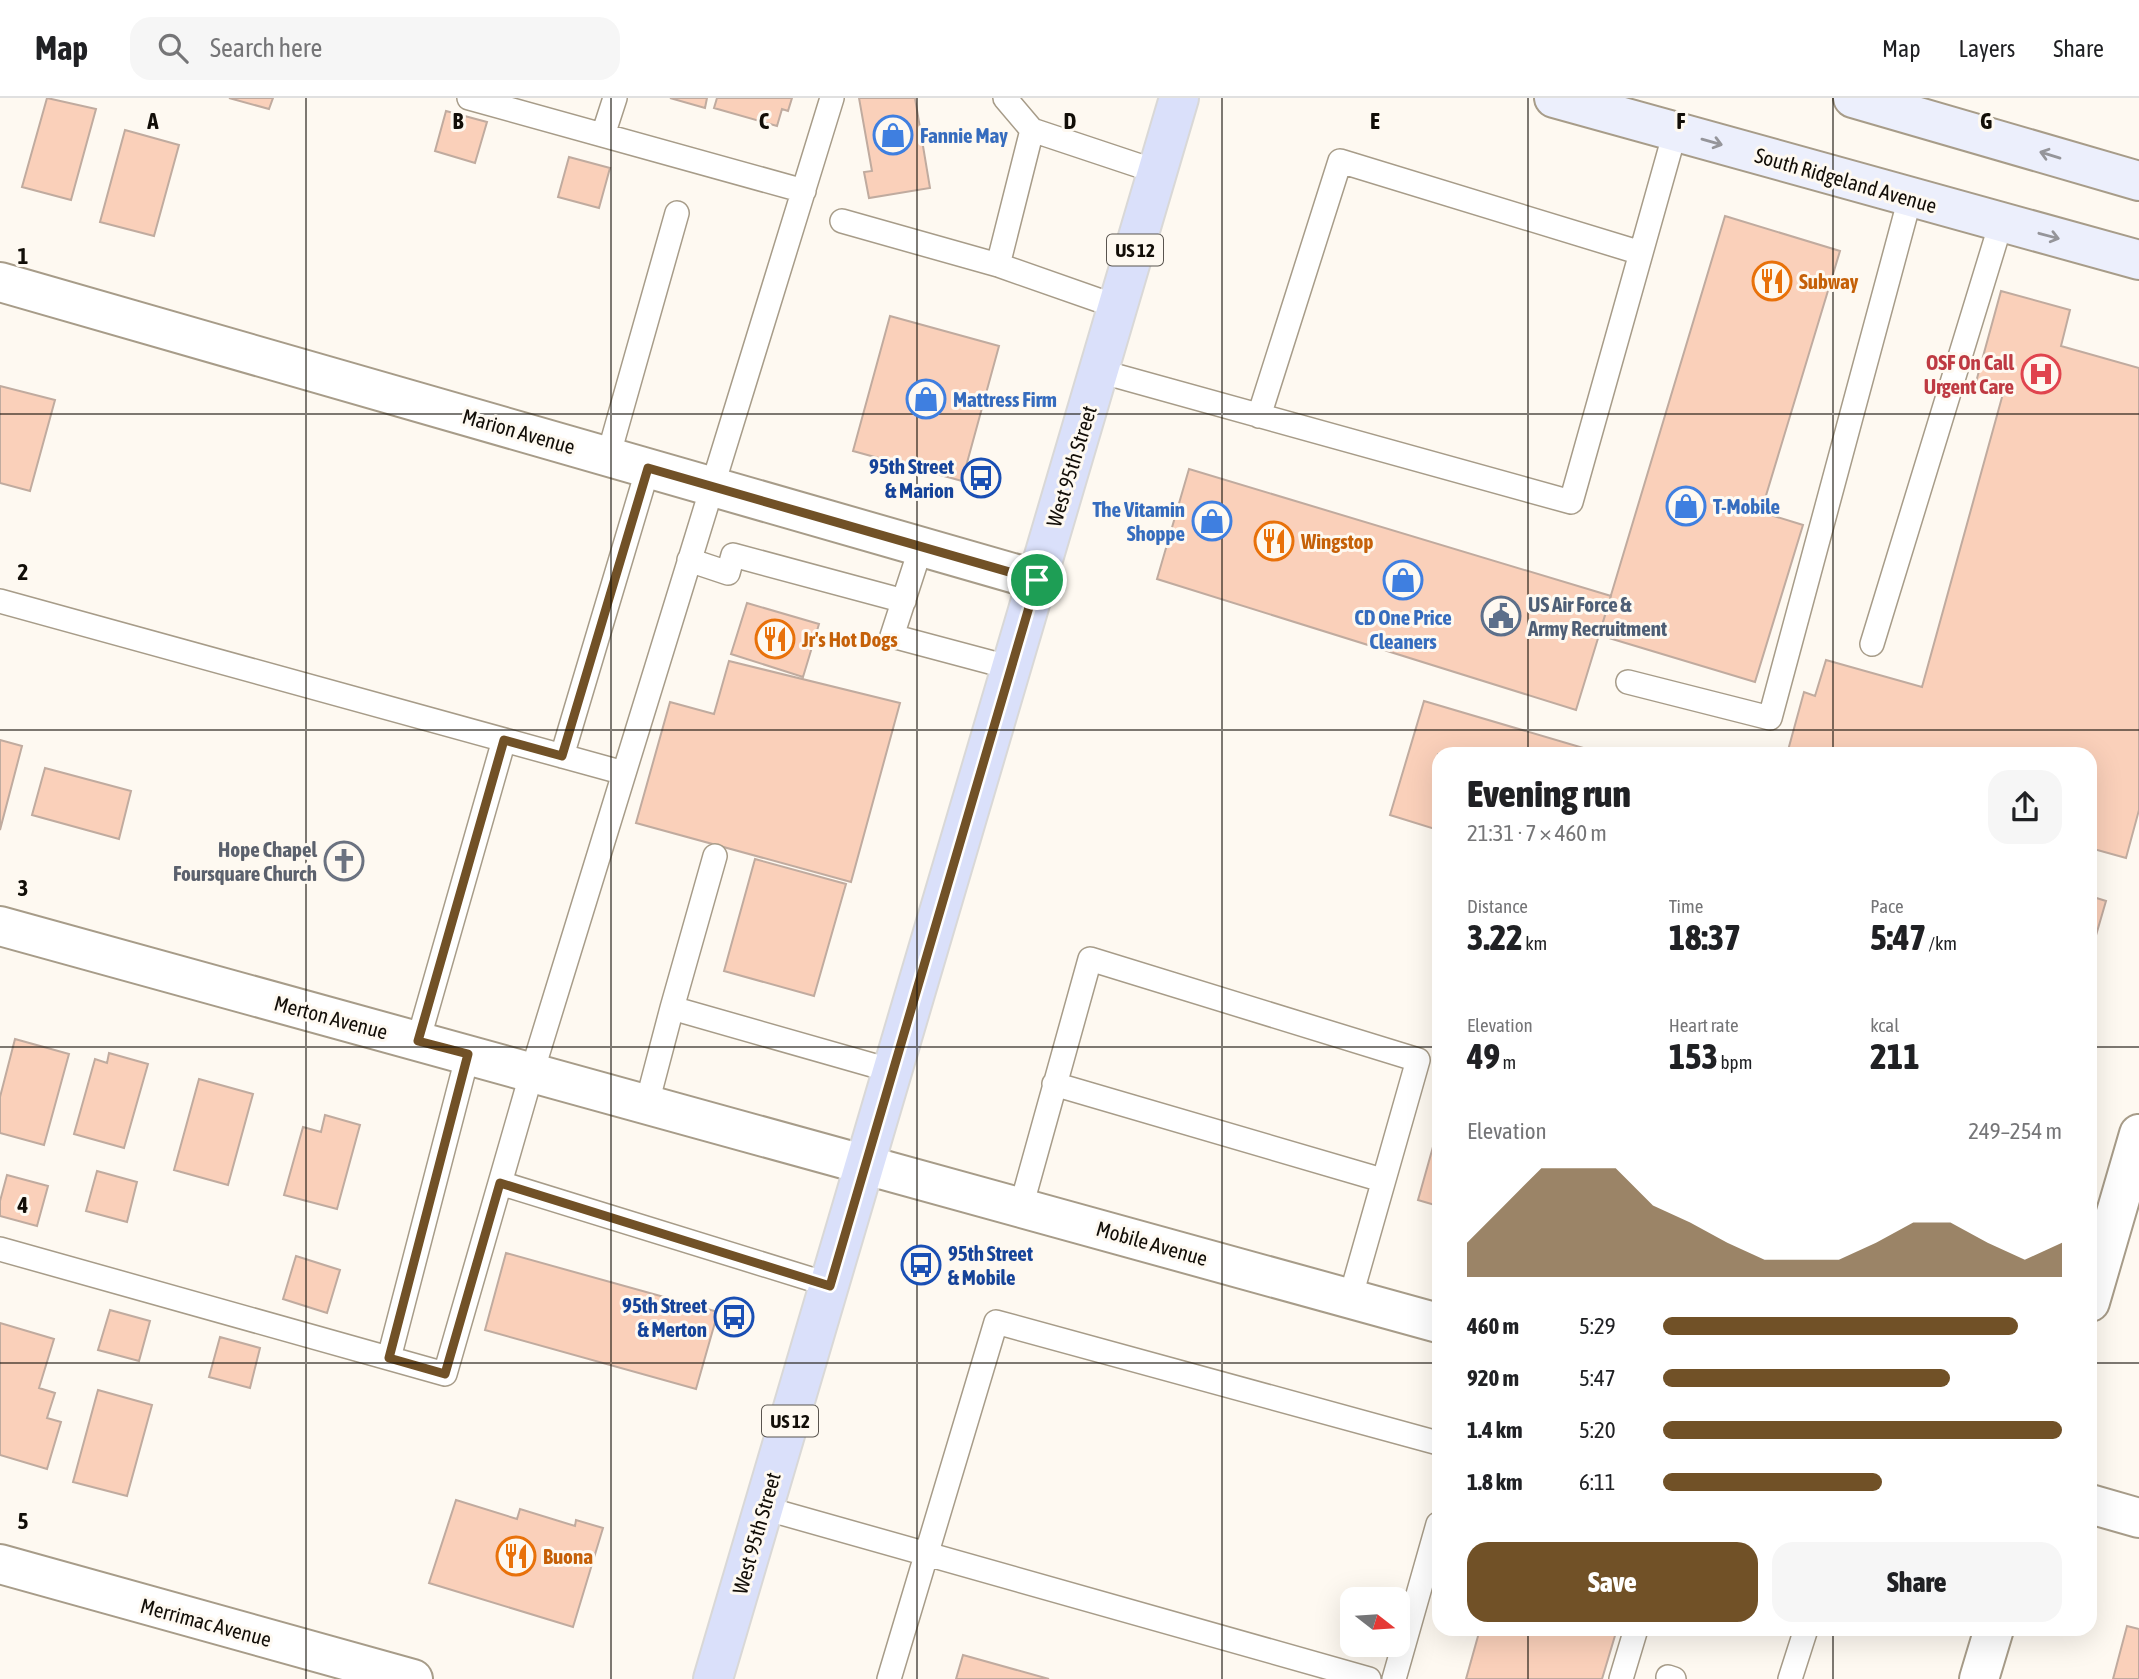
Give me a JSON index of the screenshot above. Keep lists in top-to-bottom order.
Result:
{
  "streets": {
    "main road": ["South Ridgeland Avenue", "US 12", "West 95th Street"],
    "street": [
      "Marion Avenue",
      "Merton Avenue",
      "Mobile Avenue",
      "Merrimac Avenue"
    ]
  },
  "crossings": [
    ["Marion Avenue", "West 95th Street"],
    ["West 95th Street", "Merton Avenue"],
    ["West 95th Street", "Mobile Avenue"],
    ["Merton Avenue", "Mobile Avenue"]
  ],
  "places": {
    "shop": [
      "Fannie May",
      "Mattress Firm",
      "T-Mobile",
      "The Vitamin Shoppe",
      "CD One Price Cleaners"
    ],
    "restaurant": [
      "Subway",
      "Wingstop",
      "Jr's Hot Dogs",
      "Buona"
    ],
    "hospital": ["OSF On Call Urgent Care"],
    "bus stop": ["95th Street & Marion", "95th Street & Mobile", "95th Street & Merton"],
    "public building": ["US Air Force & Army Recruitment"],
    "church": ["Hope Chapel Foursquare Church"]
  },
  "north": "right",
  "page": {
    "header": "Map",
    "search": "Search here",
    "nav": ["Map", "Layers", "Share"],
    "heading": ["Evening run", "21:31 · 7 × 460 m"],
    "stats": [
      ["Distance", "3.22 km"],
      ["Time", "18:37"],
      ["Pace", "5:47 /km"],
      ["Elevation", "49 m"],
      ["Heart rate", "153 bpm"],
      ["kcal", "211"]
    ],
    "chart": ["Elevation", "249–254 m"],
    "list": [
      {
        "name": "460 m",
        "note": "5:29"
      },
      {
        "name": "920 m",
        "note": "5:47"
      },
      {
        "name": "1.4 km",
        "note": "5:20"
      },
      {
        "name": "1.8 km",
        "note": "6:11"
      }
    ],
    "buttons": ["Save", "Share"]
  },
  "grid": {
    "columns": [
      "A",
      "B",
      "C",
      "D",
      "E",
      "F",
      "G"
    ],
    "rows": [
      "1",
      "2",
      "3",
      "4",
      "5"
    ]
  }
}
